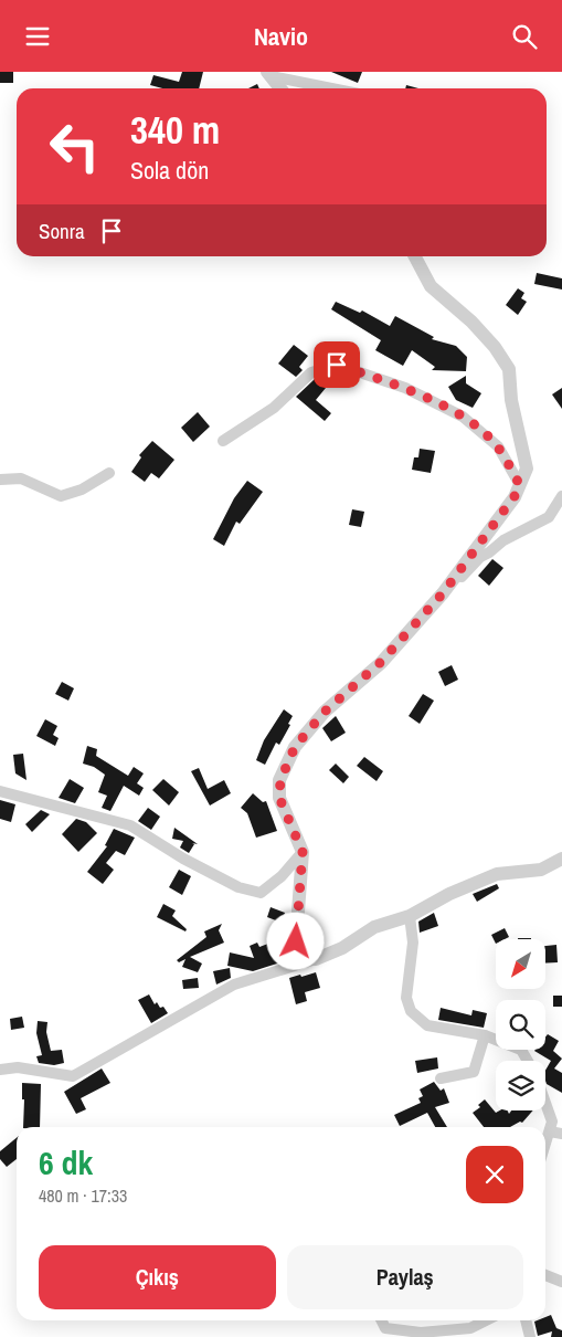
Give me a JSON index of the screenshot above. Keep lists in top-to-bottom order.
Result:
{
  "north": "bottom left",
  "page": {
    "header": "Navio",
    "turn": ["340 m", "Sola dön"],
    "then": "Sonra",
    "heading": ["6 dk", "480 m · 17:33"],
    "buttons": ["Çıkış", "Paylaş"]
  }
}
